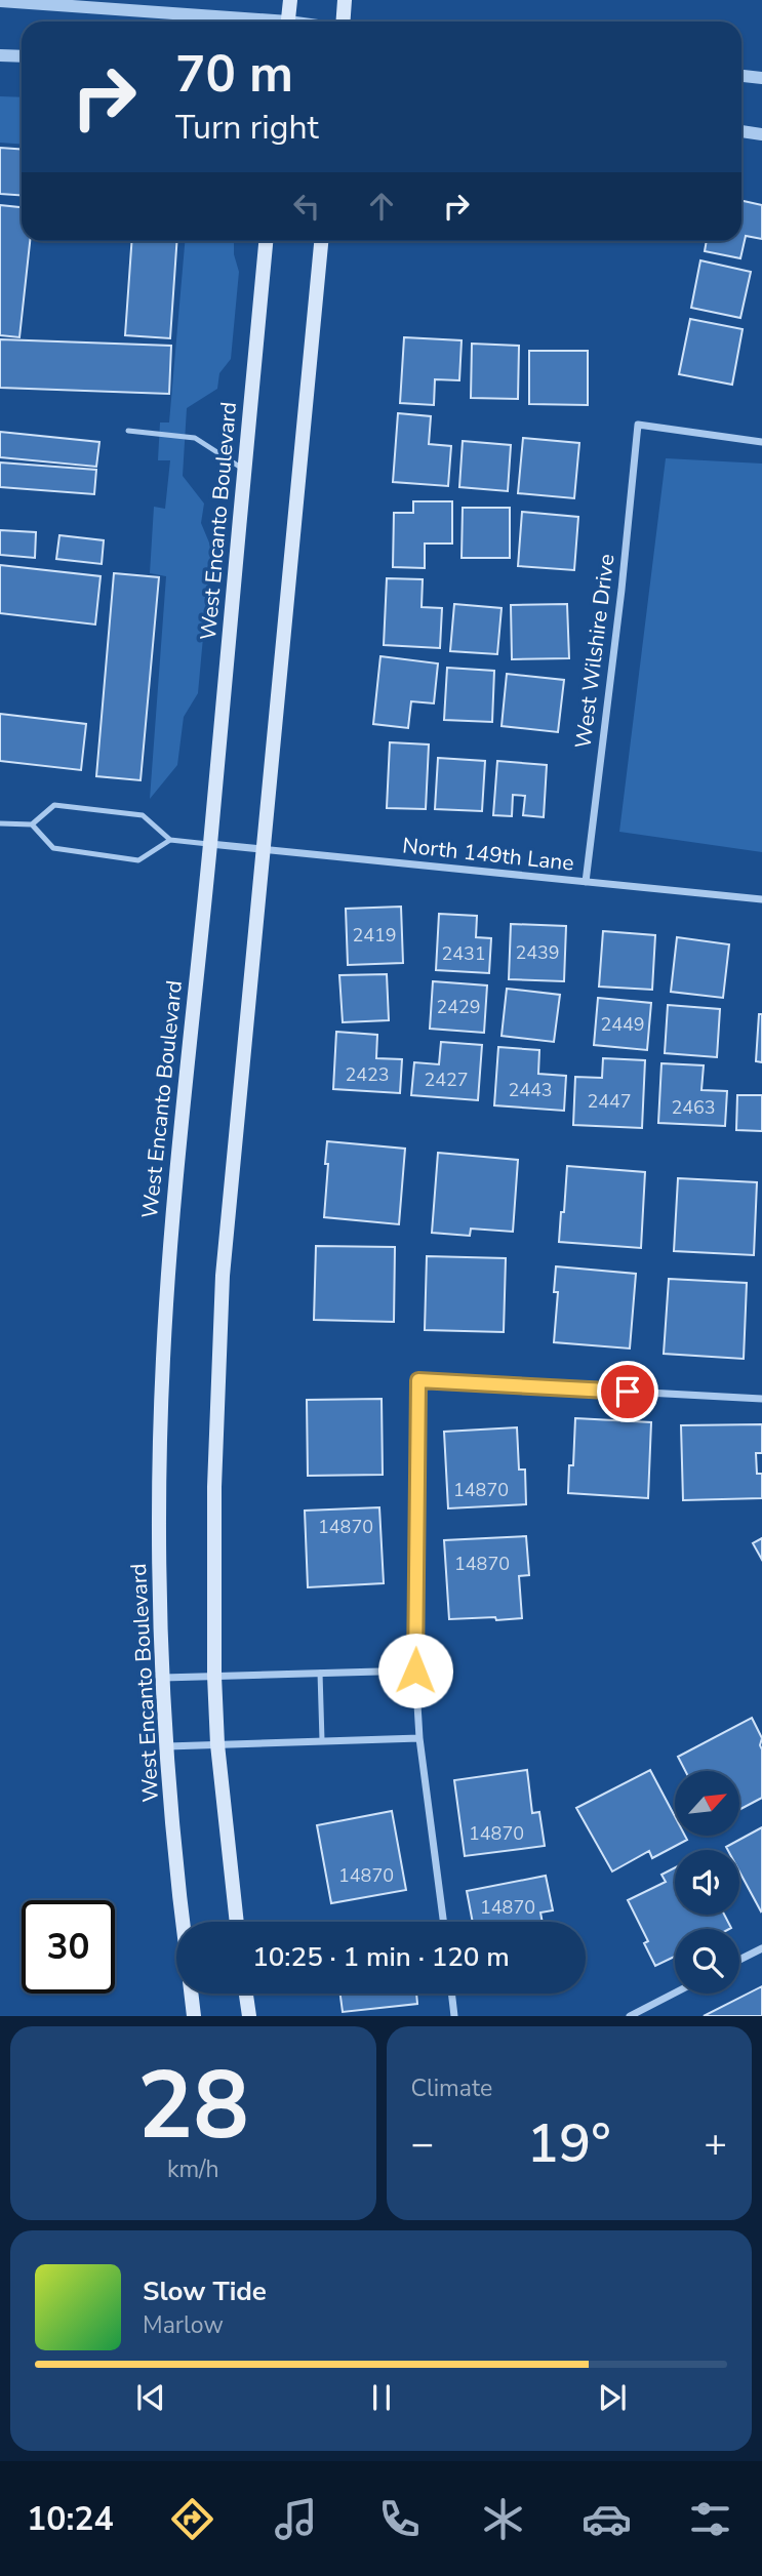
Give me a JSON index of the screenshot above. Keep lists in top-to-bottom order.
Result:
{
  "streets": {
    "main road": ["West Encanto Boulevard"],
    "street": ["West Wilshire Drive", "North 149th Lane"]
  },
  "crossings": [
    ["West Encanto Boulevard", "North 149th Lane"],
    ["West Wilshire Drive", "North 149th Lane"]
  ],
  "house_numbers": [
    "2419",
    "2439",
    "2431",
    "2429",
    "2449",
    "2423",
    "2427",
    "2443",
    "2447",
    "2463",
    "14870",
    "14870",
    "14870",
    "14870",
    "14870",
    "14870"
  ],
  "north": "top right",
  "page": {
    "turn": ["70 m", "Turn right"],
    "limit": "30",
    "trip": "10:25 · 1 min · 120 m",
    "tile": [
      ["28", "km/h"],
      "Climate"
    ],
    "heat": ["−", "19°", "+"],
    "song": ["Slow Tide", "Marlow"],
    "tabs": "10:24"
  }
}
